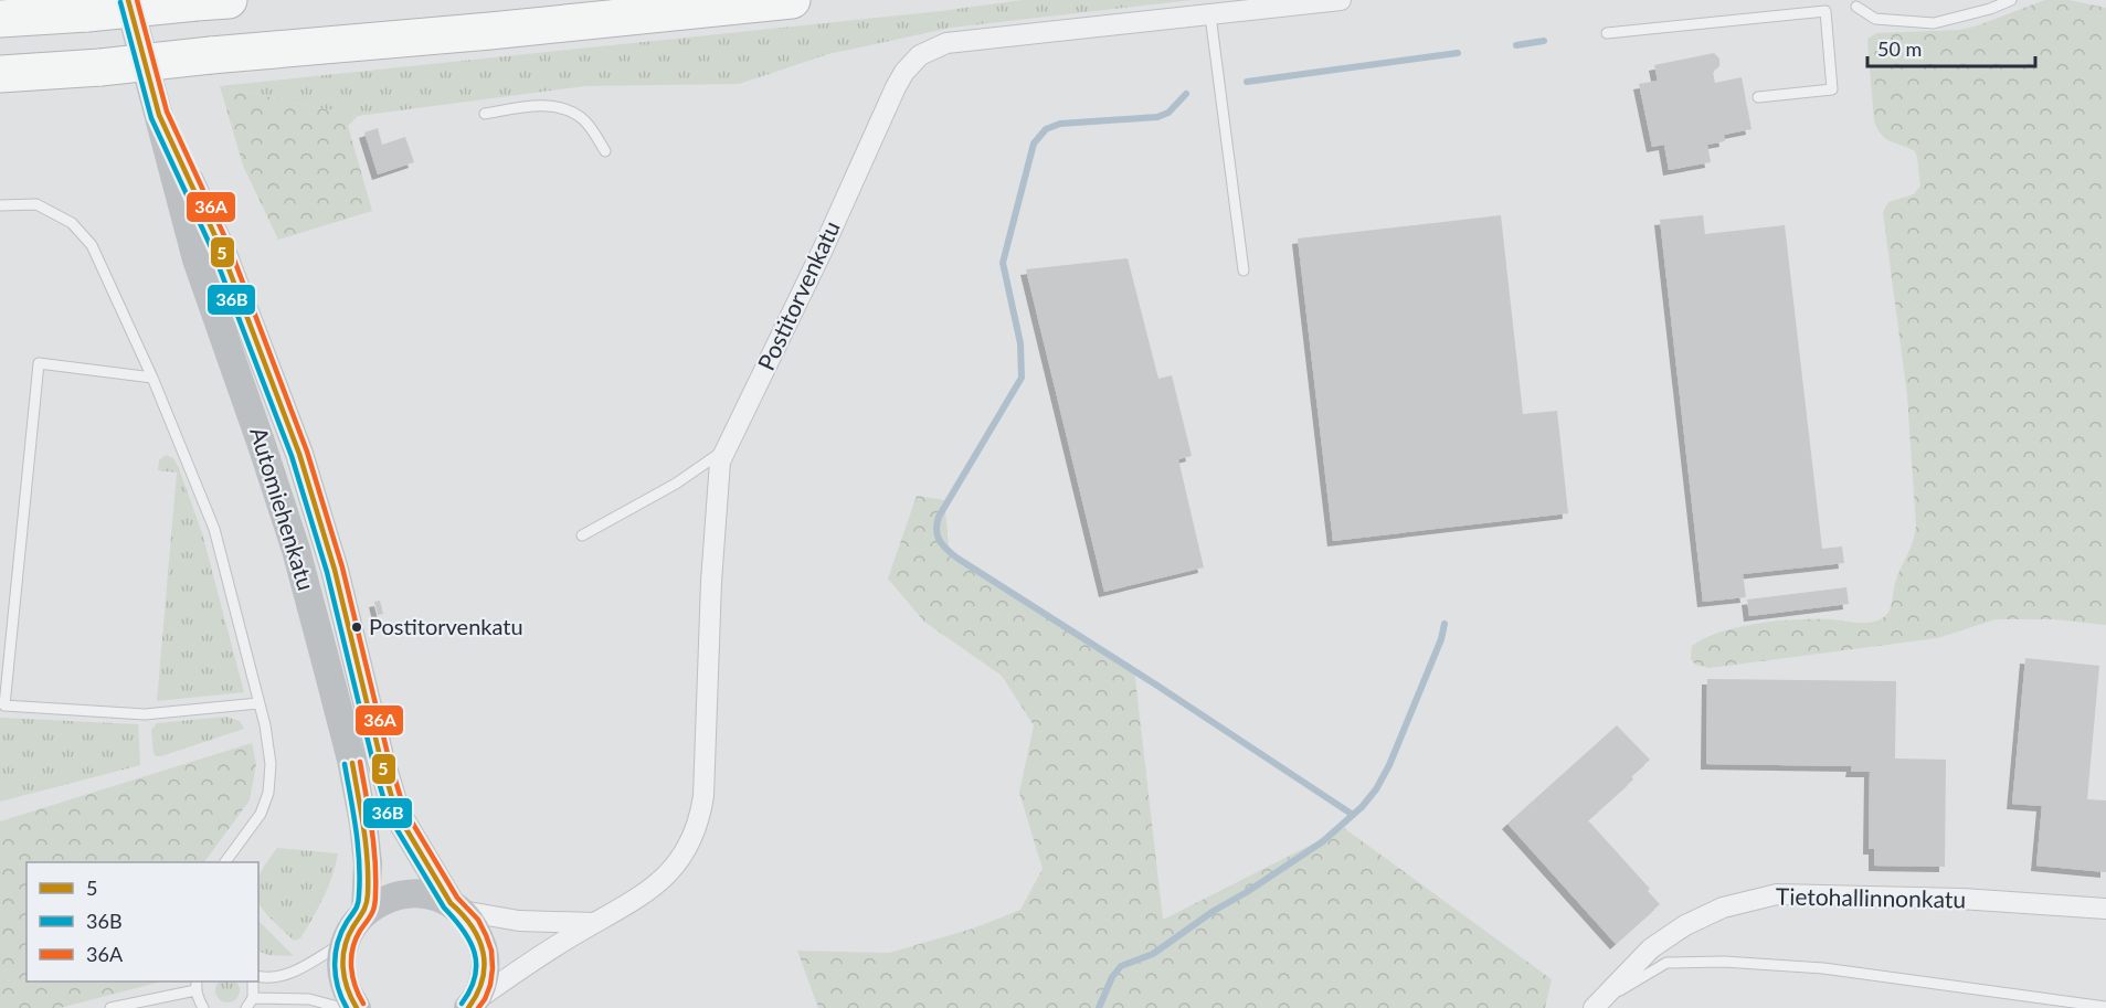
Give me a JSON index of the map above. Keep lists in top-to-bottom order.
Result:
{
  "streets": {
    "main road": ["Automiehenkatu"],
    "street": ["Postitorvenkatu", "Tietohallinnonkatu"]
  },
  "crossings": [
    ["Postitorvenkatu", "Automiehenkatu"]
  ],
  "places": ["Postitorvenkatu"],
  "lines": ["transit line 5", "transit line 36A", "transit line 36B"],
  "legend": ["5", "36B", "36A"],
  "scale_bar": "50 m"
}
